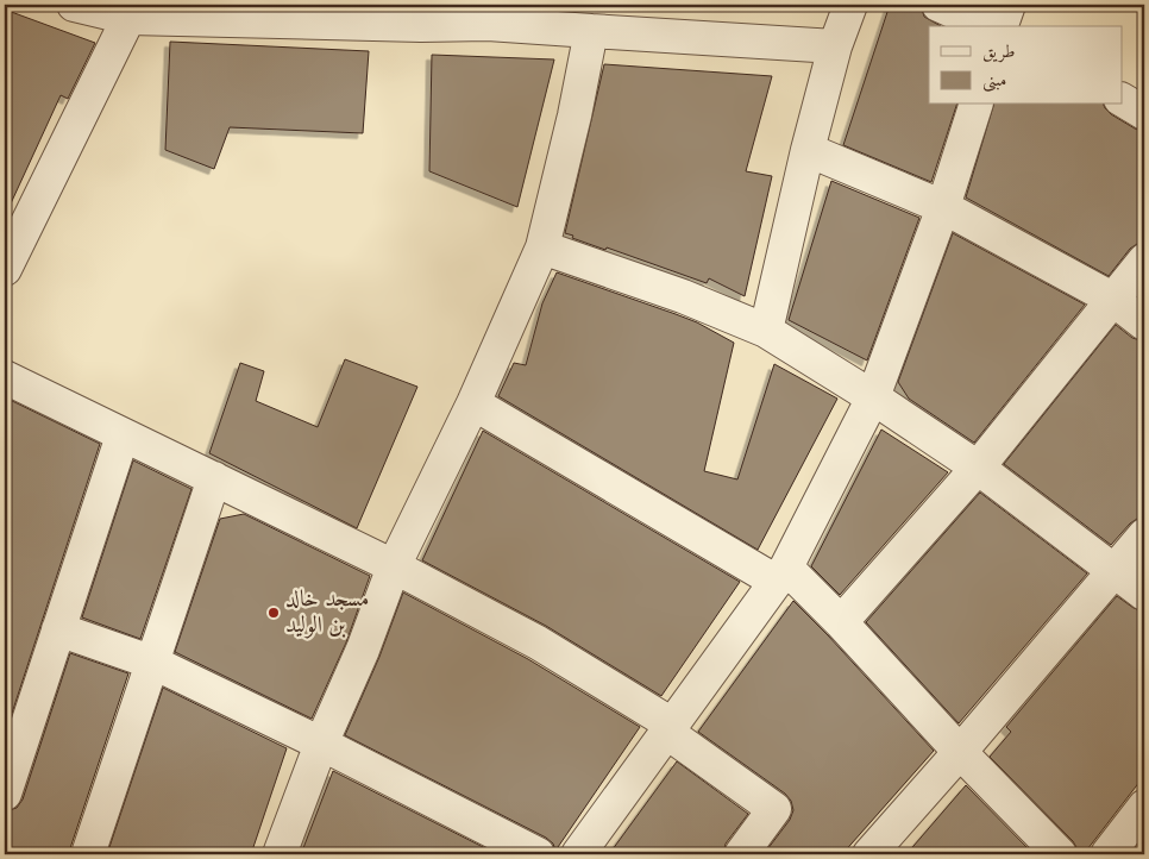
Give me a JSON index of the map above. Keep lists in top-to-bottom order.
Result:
{
  "places": ["مسجد خالد بن الوليد"],
  "legend": ["طريق", "مبنى"]
}
